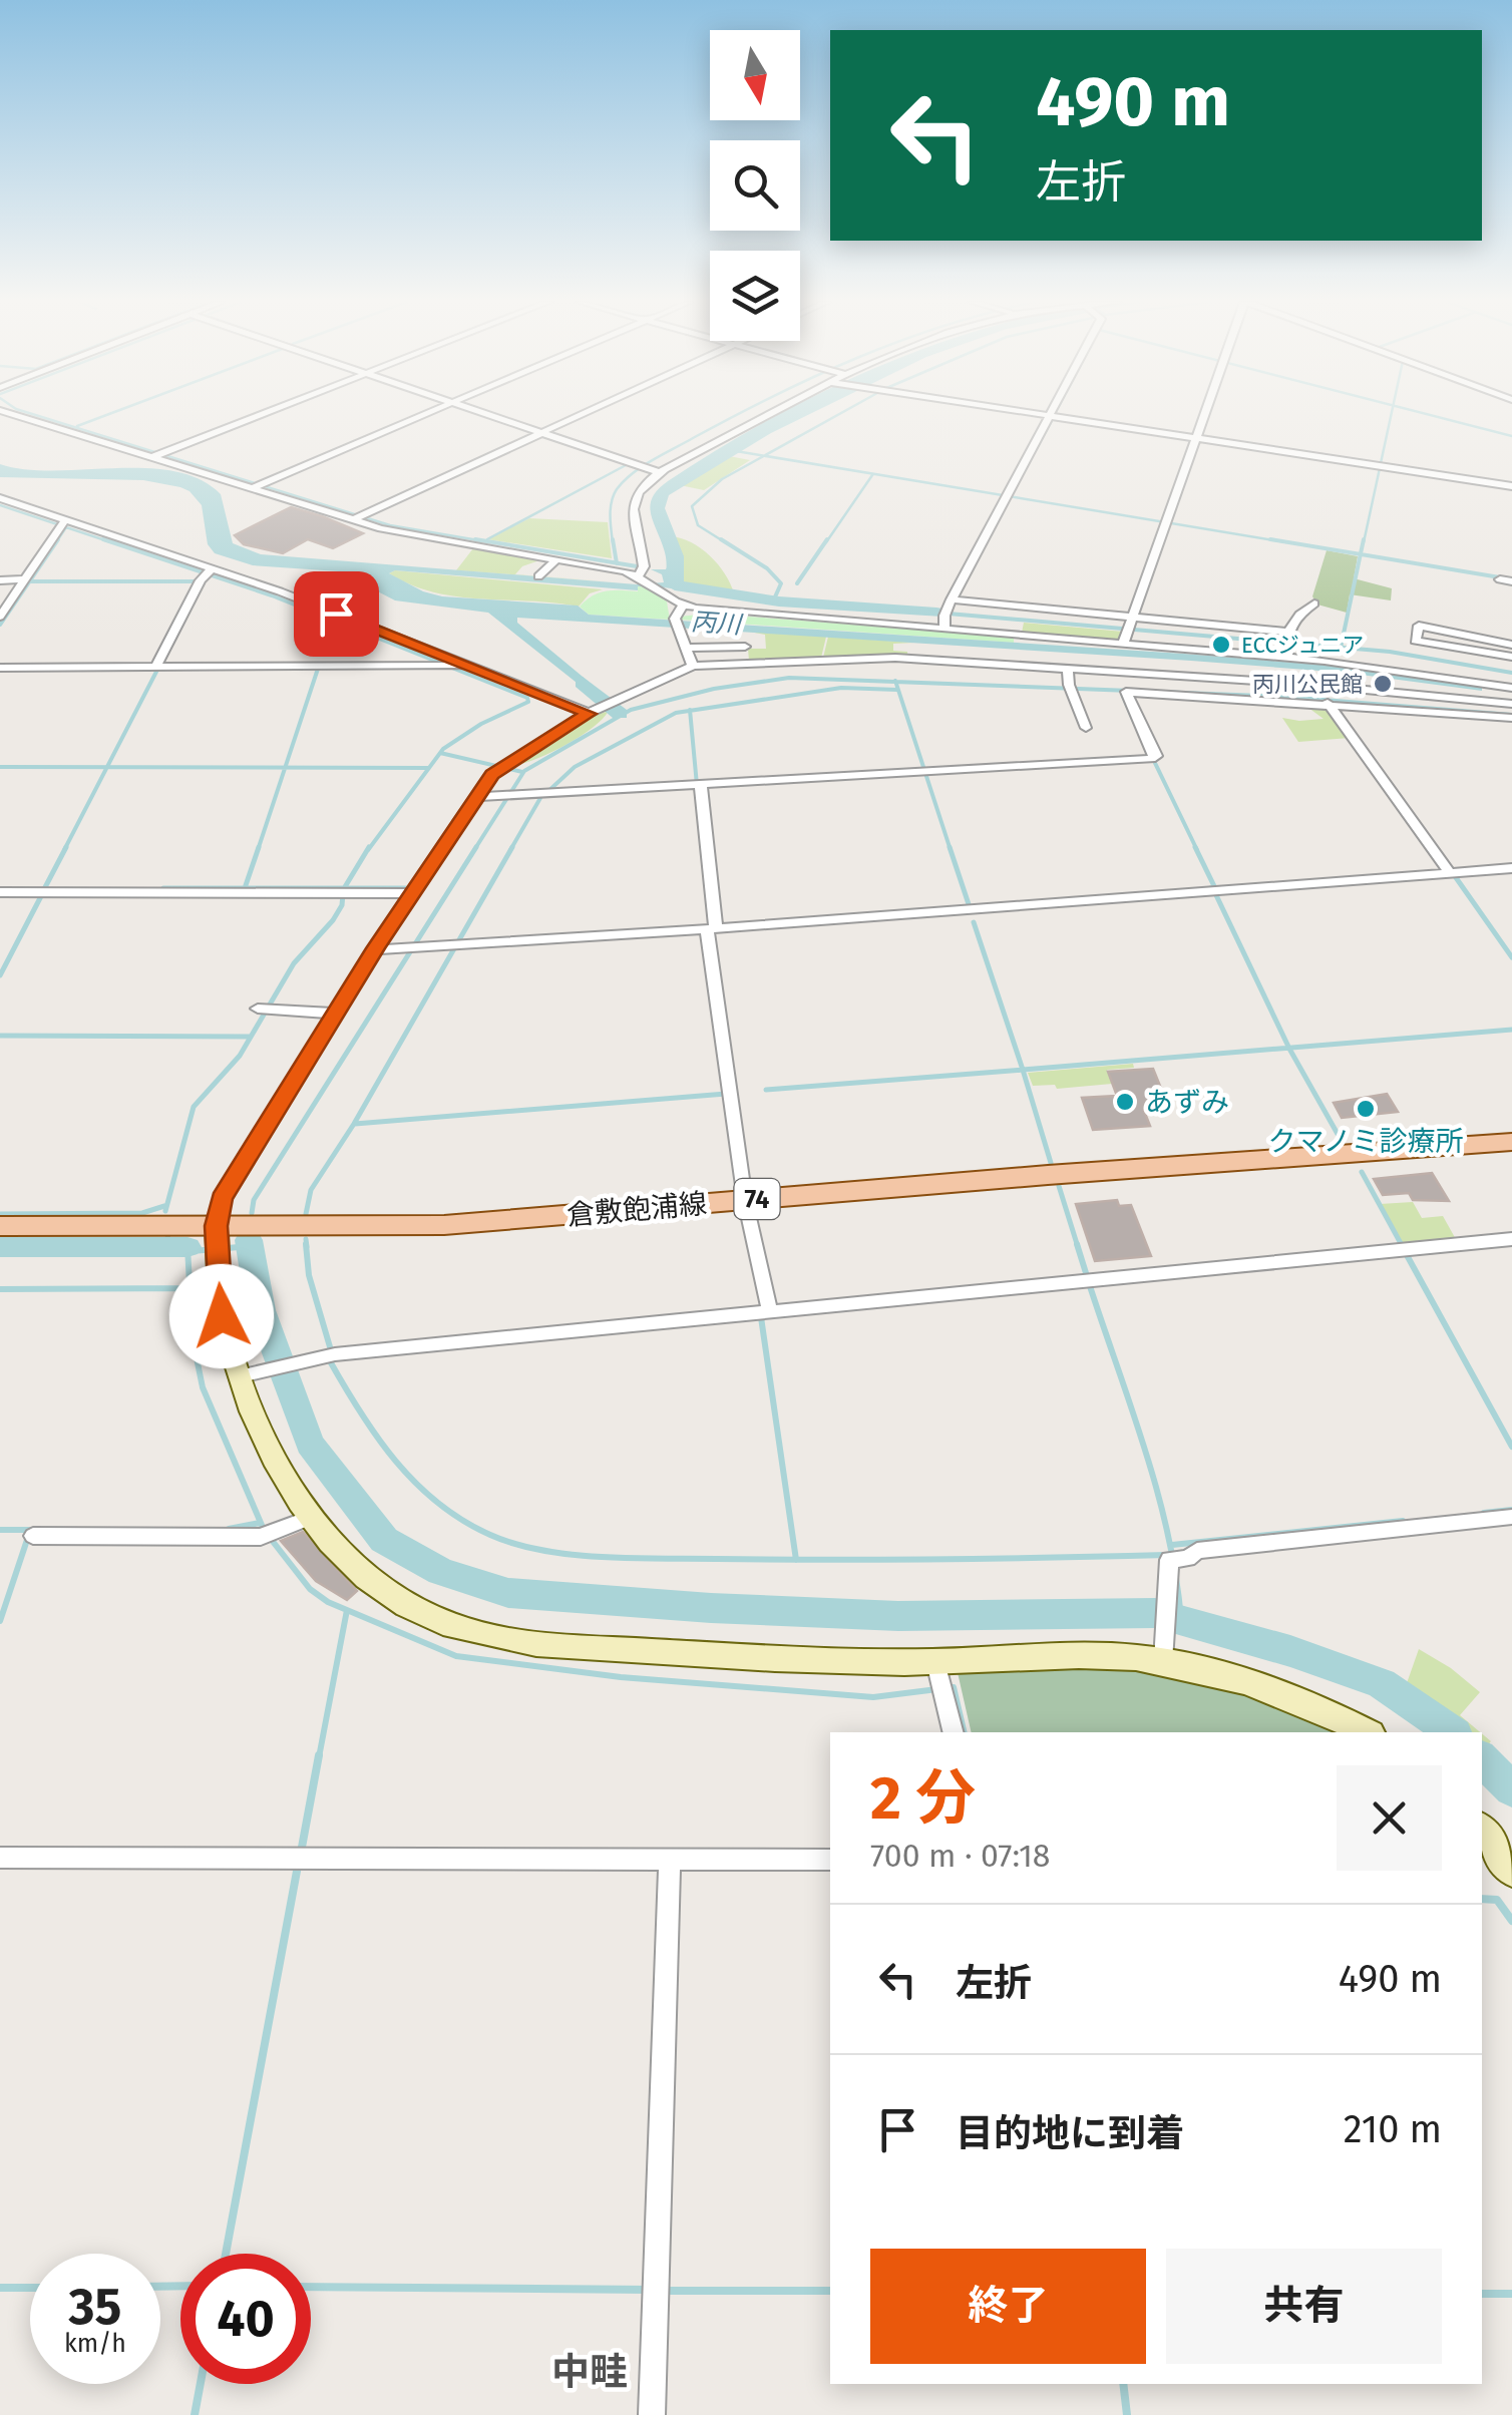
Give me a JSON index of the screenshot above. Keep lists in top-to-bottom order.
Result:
{
  "streets": {
    "main road": ["74", "倉敷飽浦線"]
  },
  "districts": ["中畦"],
  "water": ["丙川"],
  "places": [
    "ECCジュニア",
    "丙川公民館",
    "あずみ",
    "クマノミ診療所"
  ],
  "north": "bottom",
  "page": {
    "turn": ["490 m", "左折"],
    "heading": ["2 分", "700 m · 07:18"],
    "list": [
      {
        "name": "左折",
        "value": "490 m"
      },
      {
        "name": "目的地に到着",
        "value": "210 m"
      }
    ],
    "buttons": ["終了", "共有"],
    "speed": "35 km/h",
    "limit": "40"
  }
}
